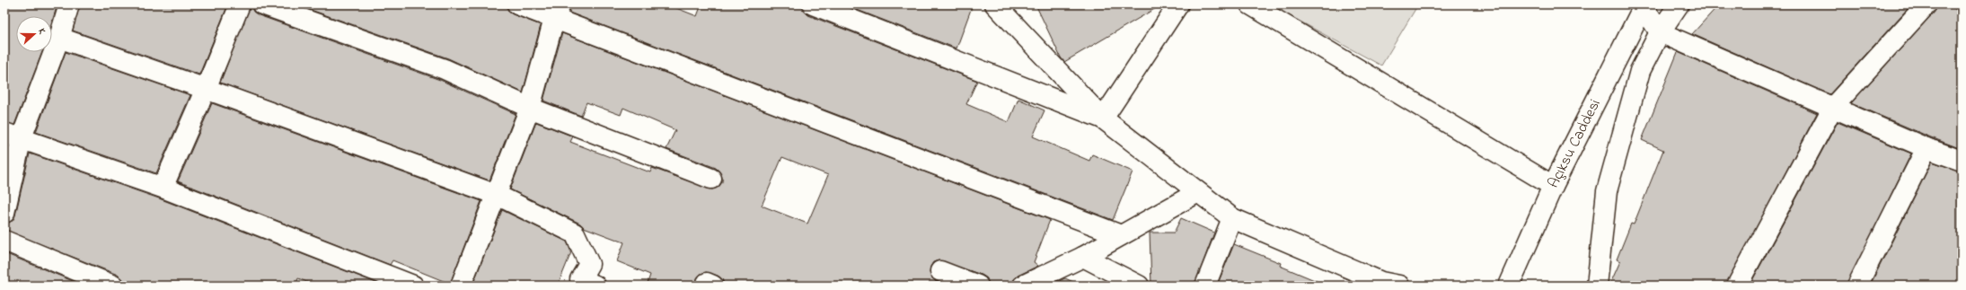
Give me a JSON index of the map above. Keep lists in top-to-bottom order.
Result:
{
  "streets": {
    "street": ["Açıksu Caddesi"]
  },
  "north": "right"
}
